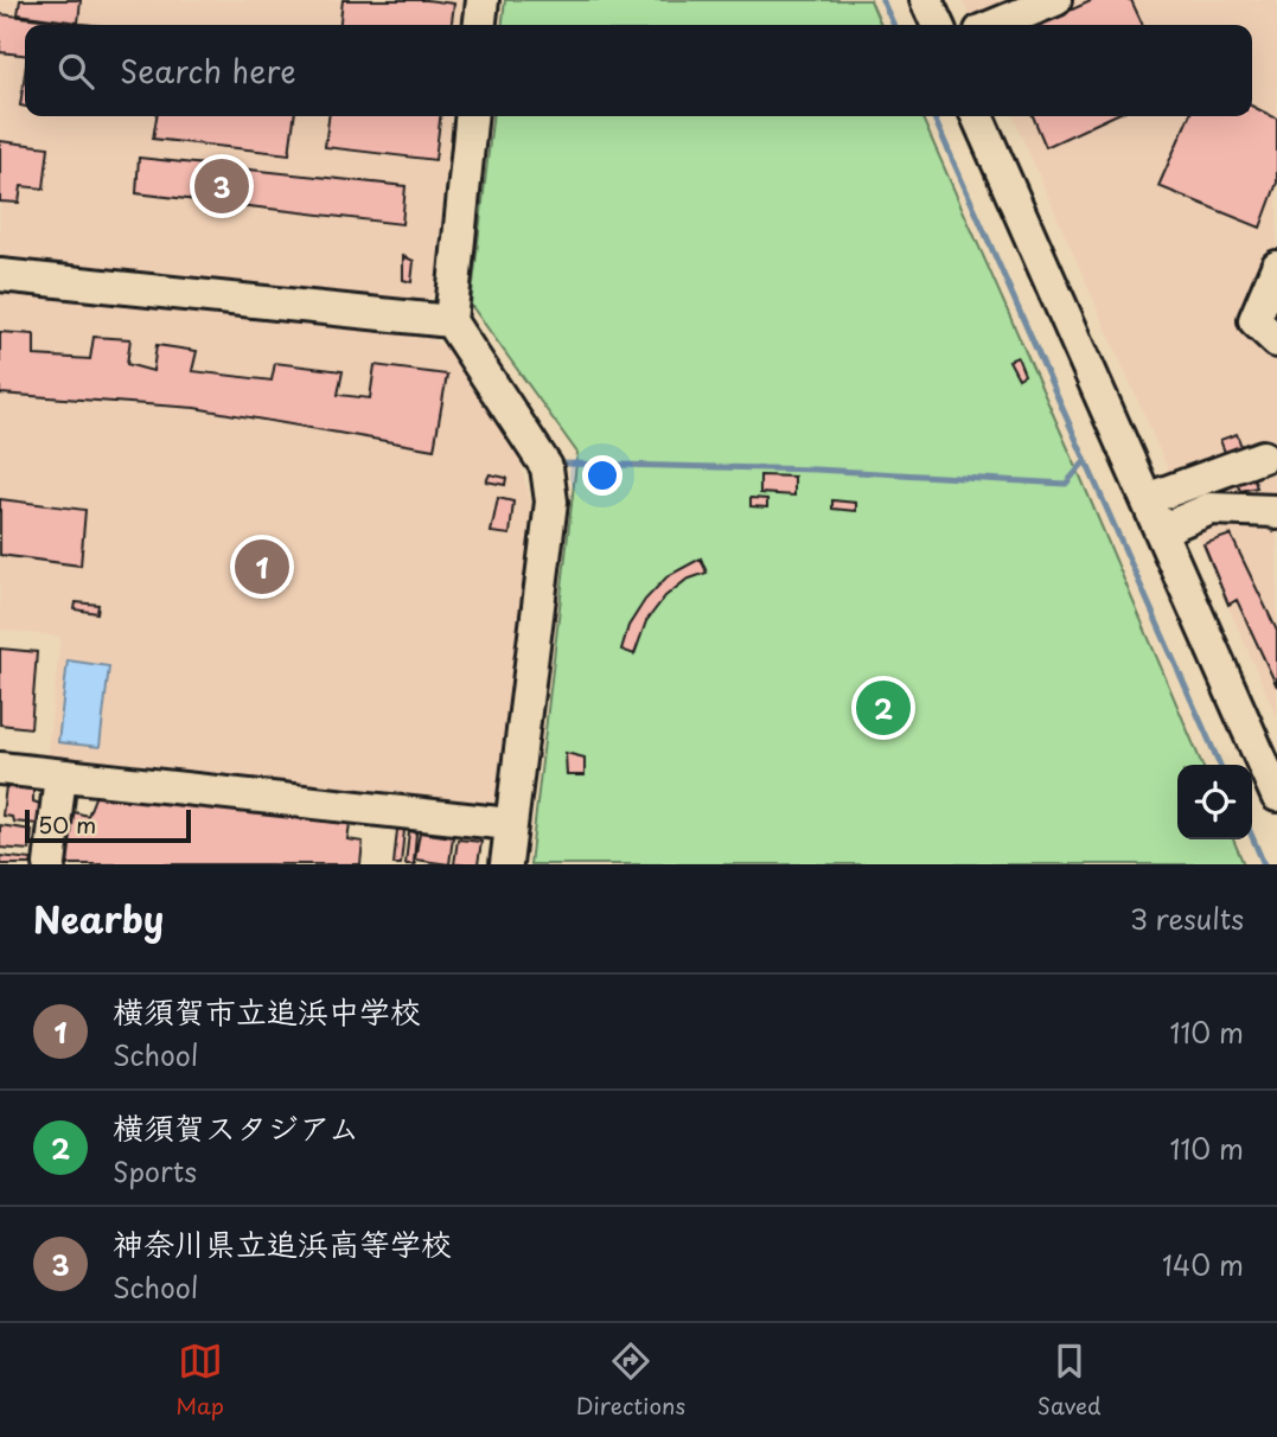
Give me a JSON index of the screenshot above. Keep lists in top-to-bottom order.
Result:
{
  "scale_bar": "50 m",
  "page": {
    "search": "Search here",
    "pins": ["3", "1", "2"],
    "scale": "50 m",
    "heading": ["Nearby", "3 results"],
    "list": [
      {
        "mark": "1",
        "name": "横須賀市立追浜中学校",
        "note": "School",
        "value": "110 m"
      },
      {
        "mark": "2",
        "name": "横須賀スタジアム",
        "note": "Sports",
        "value": "110 m"
      },
      {
        "mark": "3",
        "name": "神奈川県立追浜高等学校",
        "note": "School",
        "value": "140 m"
      }
    ],
    "nav": ["Map", "Directions", "Saved"]
  }
}
